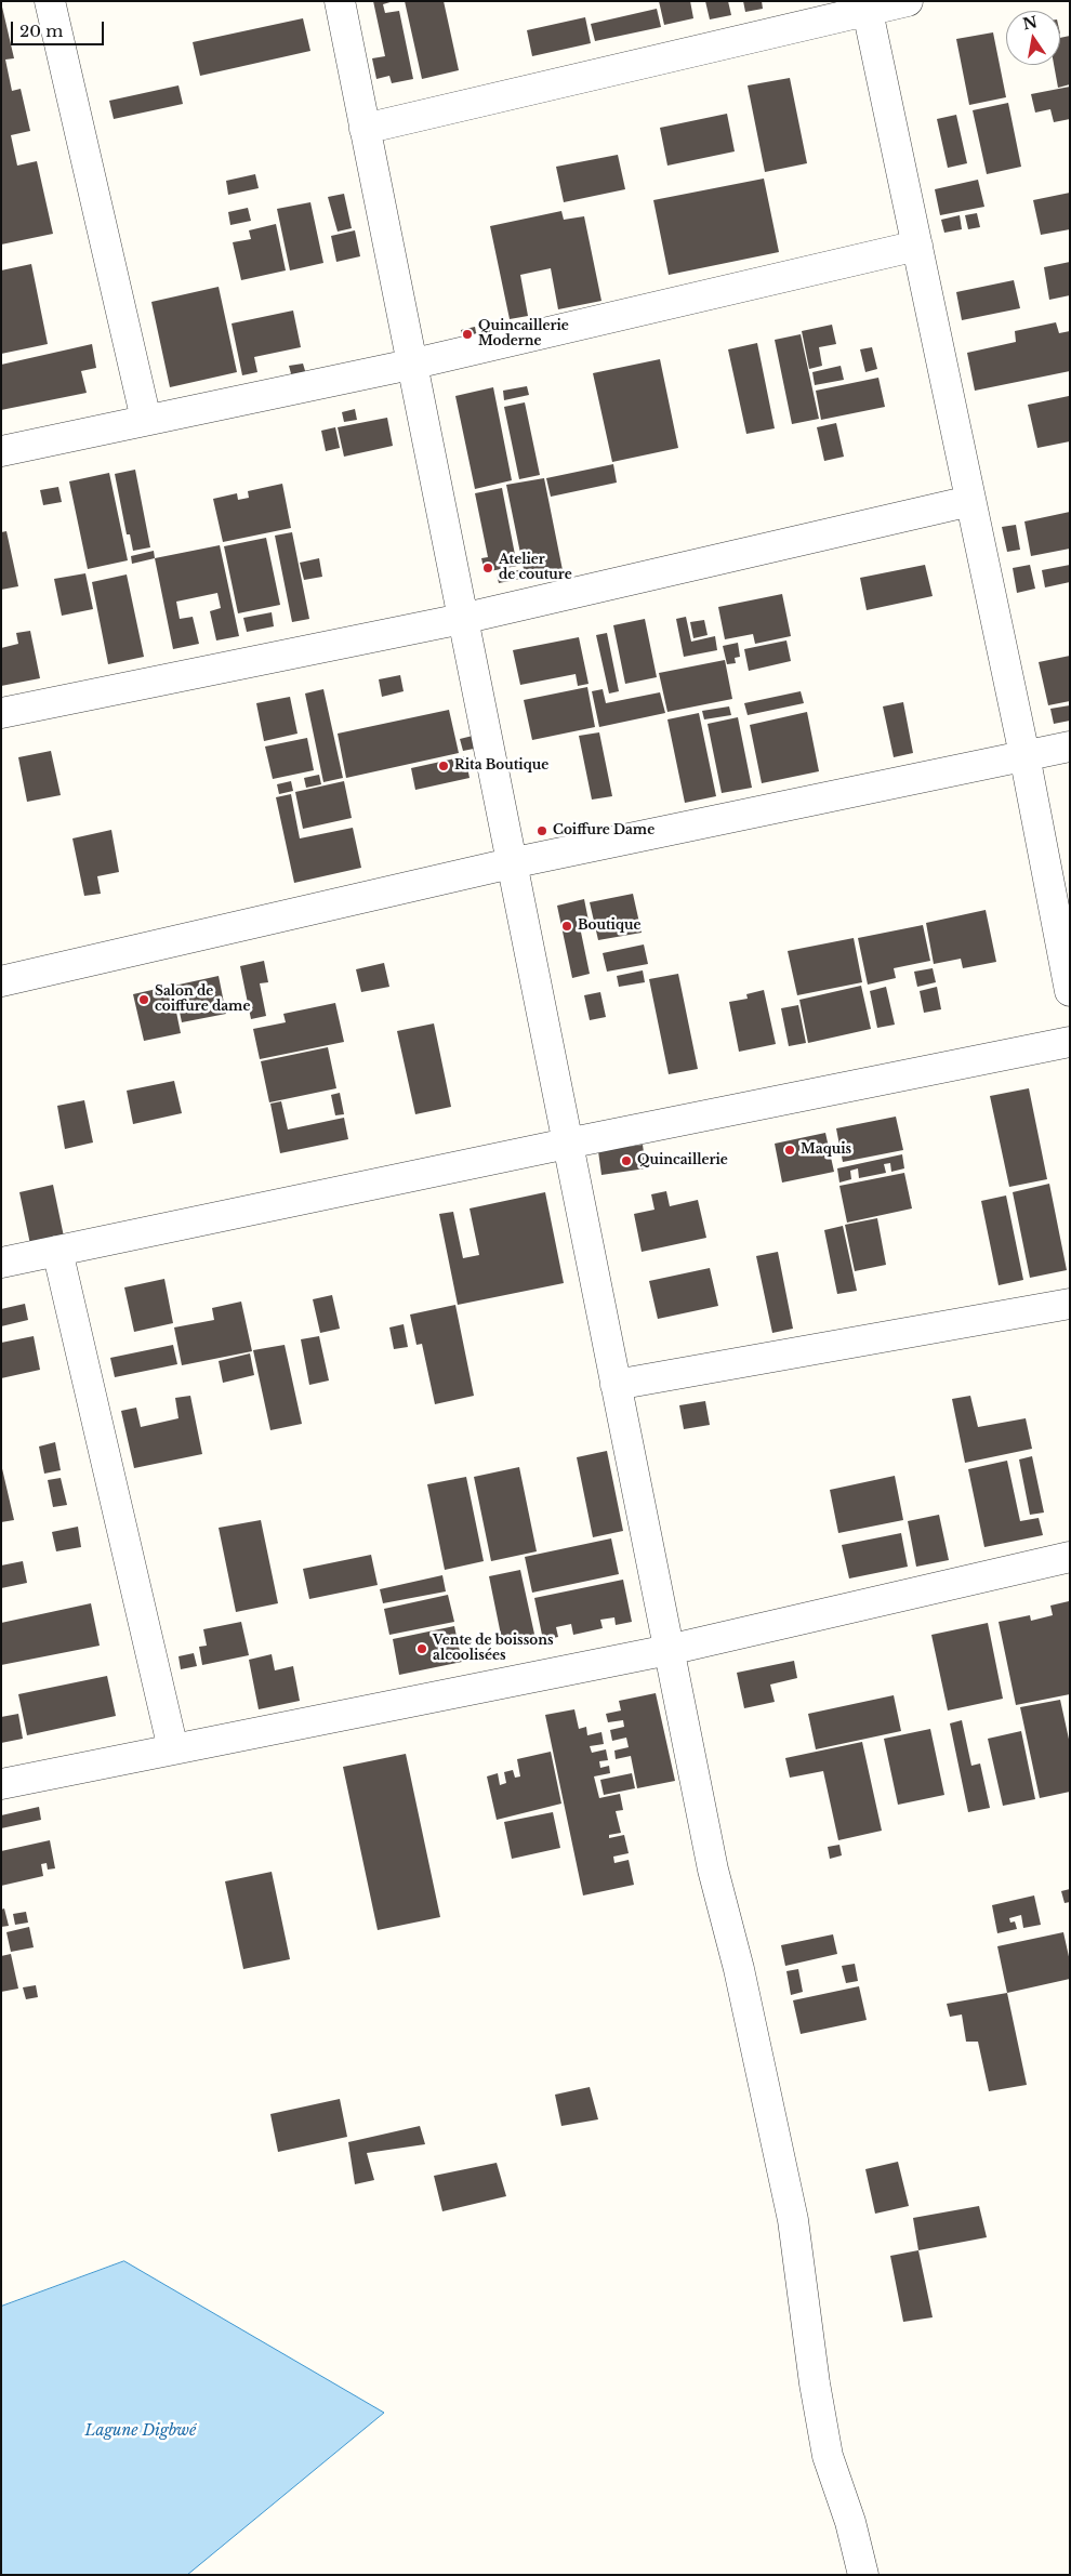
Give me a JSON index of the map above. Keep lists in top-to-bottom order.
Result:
{
  "water": ["Lagune Digbwé"],
  "places": [
    "Quincaillerie Moderne",
    "Atelier de couture",
    "Rita Boutique",
    "Coiffure Dame",
    "Boutique",
    "Salon de coiffure dame",
    "Maquis",
    "Quincaillerie",
    "Vente de boissons alcoolisées"
  ],
  "scale_bar": "20 m",
  "north": "top"
}
